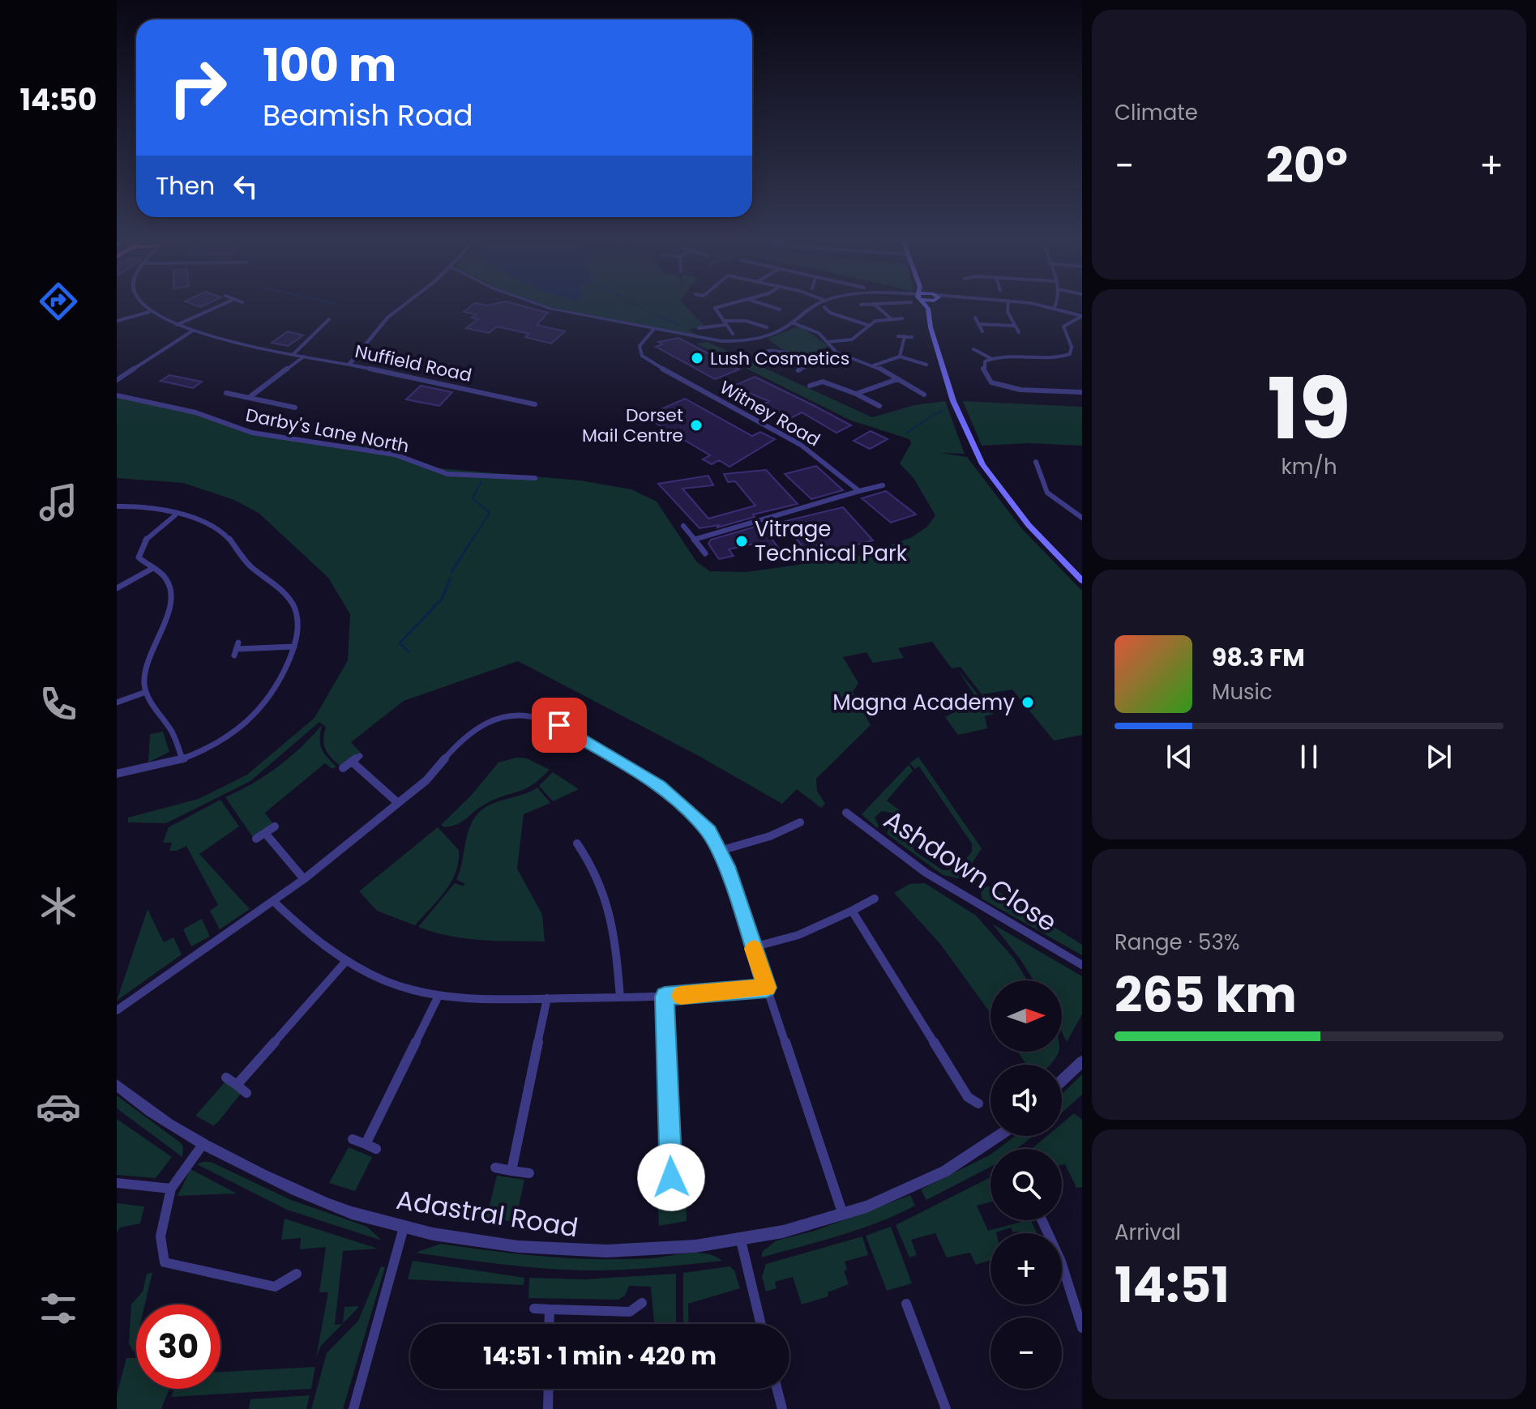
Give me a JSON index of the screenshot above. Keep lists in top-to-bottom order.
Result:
{
  "streets": {
    "street": [
      "Nuffield Road",
      "Witney Road",
      "Darby's Lane North",
      "Ashdown Close",
      "Adastral Road"
    ]
  },
  "places": [
    "Lush Cosmetics",
    "Dorset Mail Centre",
    "Vitrage Technical Park",
    "Magna Academy"
  ],
  "north": "right",
  "page": {
    "tabs": "14:50",
    "tile": [
      "Climate",
      ["19", "km/h"],
      ["Range · 53%", "265 km"],
      ["Arrival", "14:51"]
    ],
    "turn": ["100 m", "Beamish Road"],
    "heat": ["−", "20°", "+"],
    "then": "Then",
    "song": ["98.3 FM", "Music"],
    "map_buttons": ["+", "−"],
    "limit": "30",
    "trip": "14:51 · 1 min · 420 m"
  }
}
